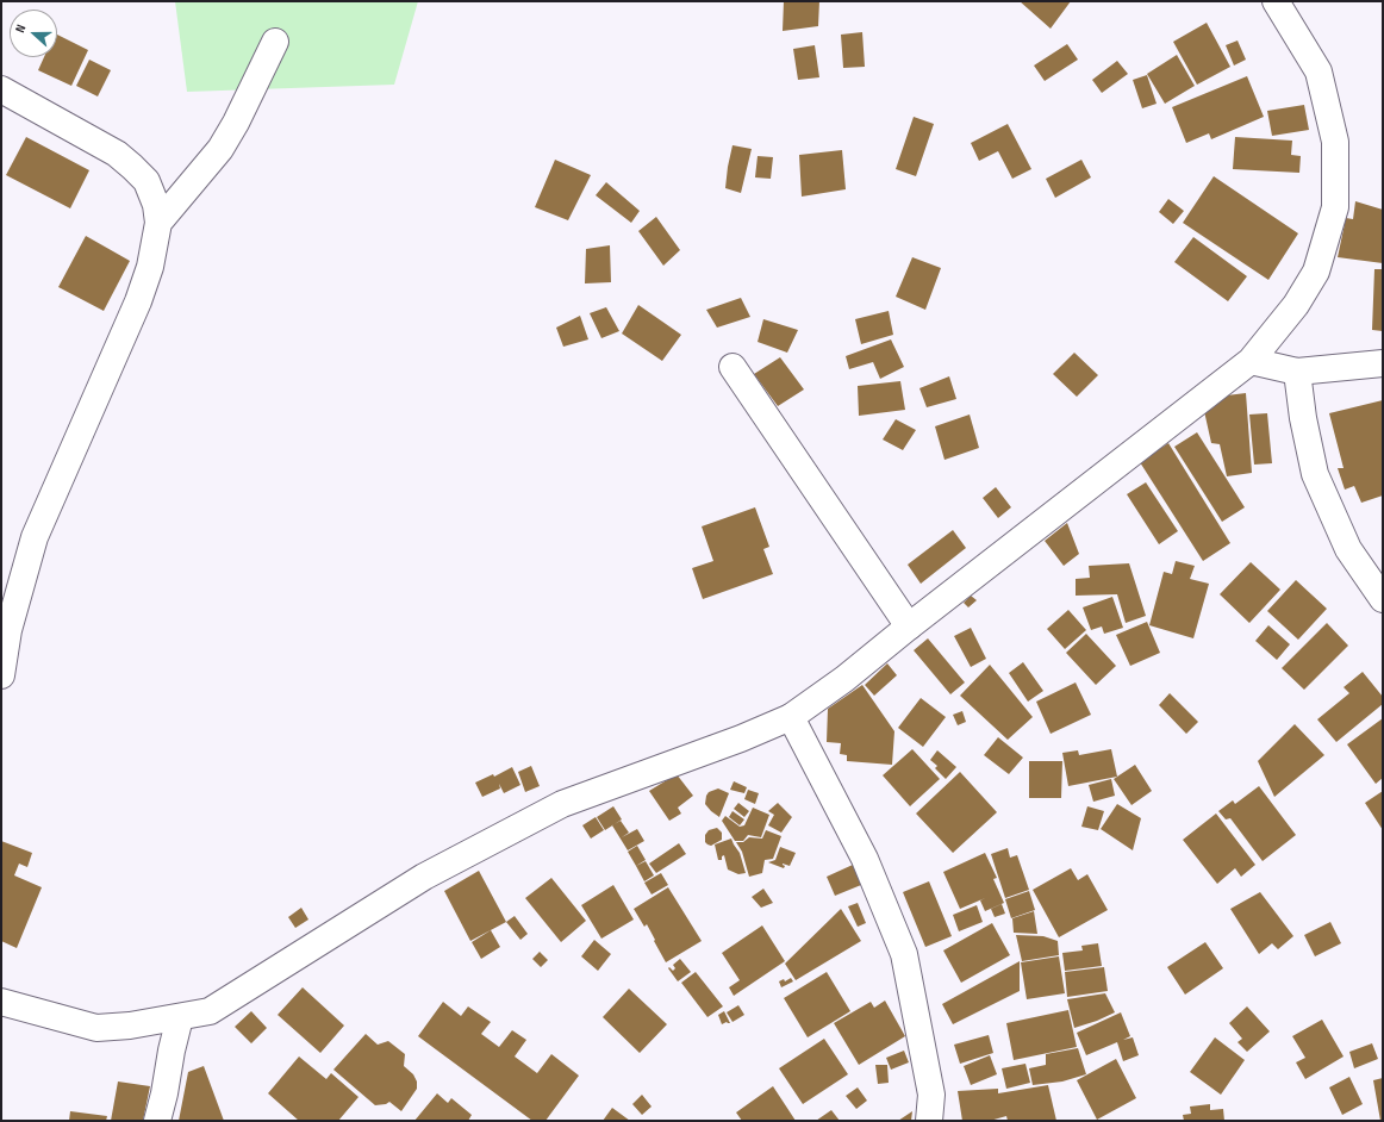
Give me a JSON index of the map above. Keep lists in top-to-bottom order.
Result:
{
  "north": "left"
}
